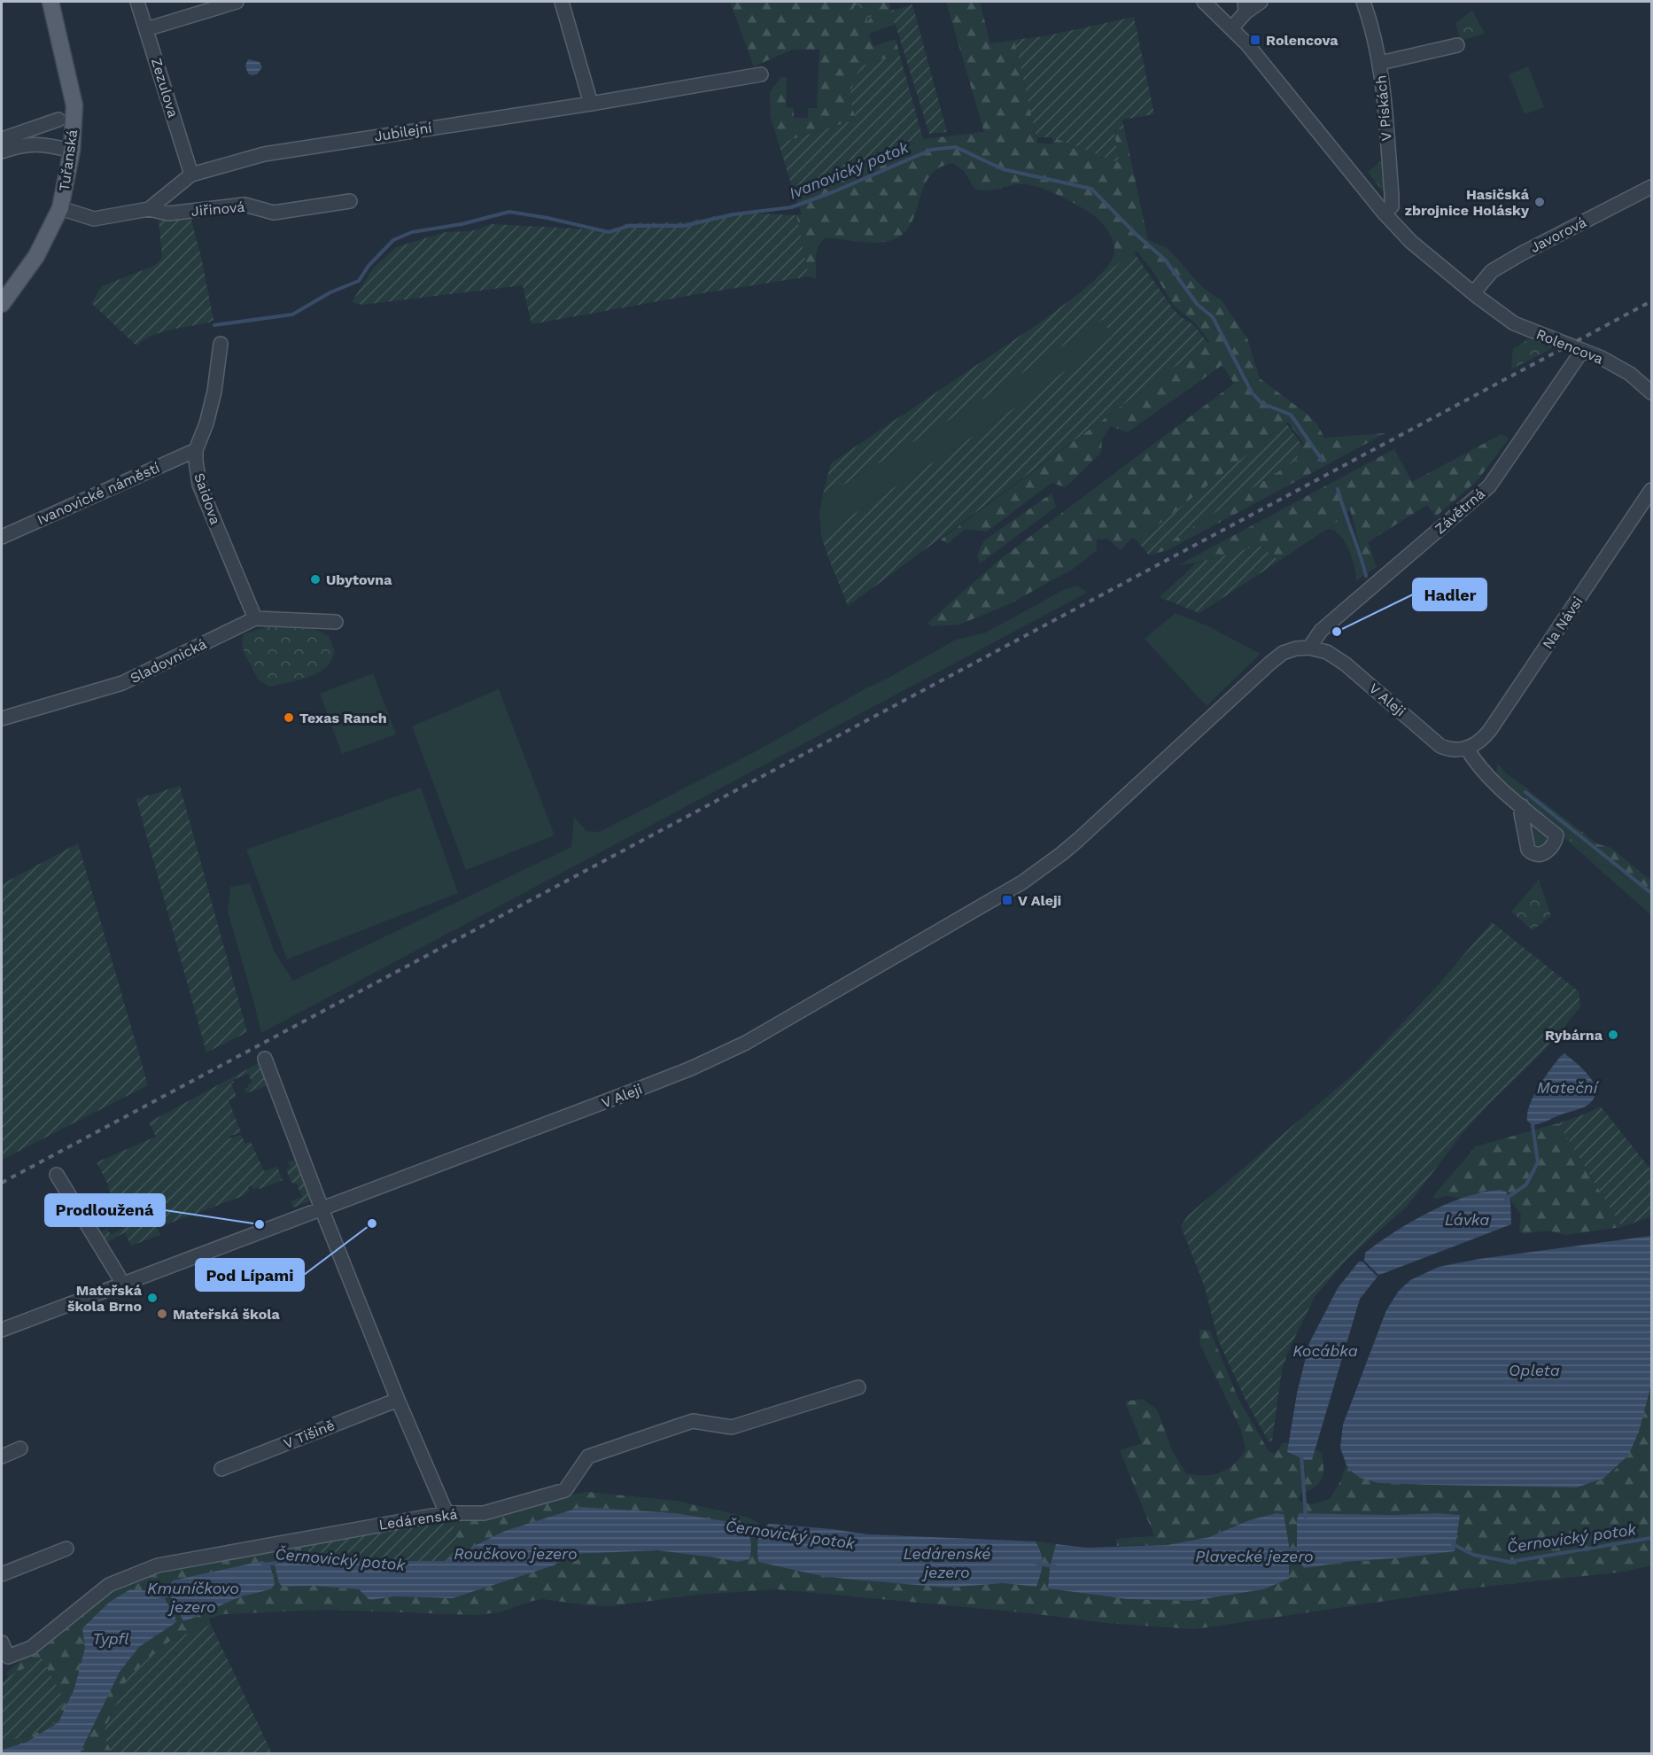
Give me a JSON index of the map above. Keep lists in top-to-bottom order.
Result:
{
  "streets": {
    "main road": ["Tuřanská"],
    "street": [
      "Zezulova",
      "V Pískách",
      "Jubilejní",
      "Jiřinová",
      "Javorová",
      "Rolencova",
      "Ivanovické náměstí",
      "Saidova",
      "Závětrná",
      "Na Návsi",
      "Sladovnická",
      "V Aleji",
      "V Tišině",
      "Ledárenská"
    ]
  },
  "crossings": [
    ["Zezulova", "Jubilejní"],
    ["V Pískách", "Rolencova"],
    ["Jubilejní", "Tuřanská"],
    ["Jubilejní", "Jiřinová"],
    ["Javorová", "Rolencova"],
    ["Rolencova", "Závětrná"],
    ["Ivanovické náměstí", "Saidova"],
    ["Saidova", "Sladovnická"],
    ["Závětrná", "V Aleji"],
    ["Na Návsi", "V Aleji"]
  ],
  "water": [
    "Ivanovický potok",
    "Mateční",
    "Lávka",
    "Kocábka",
    "Opleta",
    "Černovický potok",
    "Roučkovo jezero",
    "Ledárenské jezero",
    "Plavecké jezero",
    "Kmuníčkovo jezero",
    "Typfl"
  ],
  "places": {
    "transit": ["Rolencova", "V Aleji"],
    "other": [
      "Hasičská zbrojnice Holásky",
      "Ubytovna",
      "Hadler",
      "Texas Ranch",
      "Rybárna",
      "Pod Lípami",
      "Prodloužená",
      "Mateřská škola Brno",
      "Mateřská škola"
    ]
  }
}
